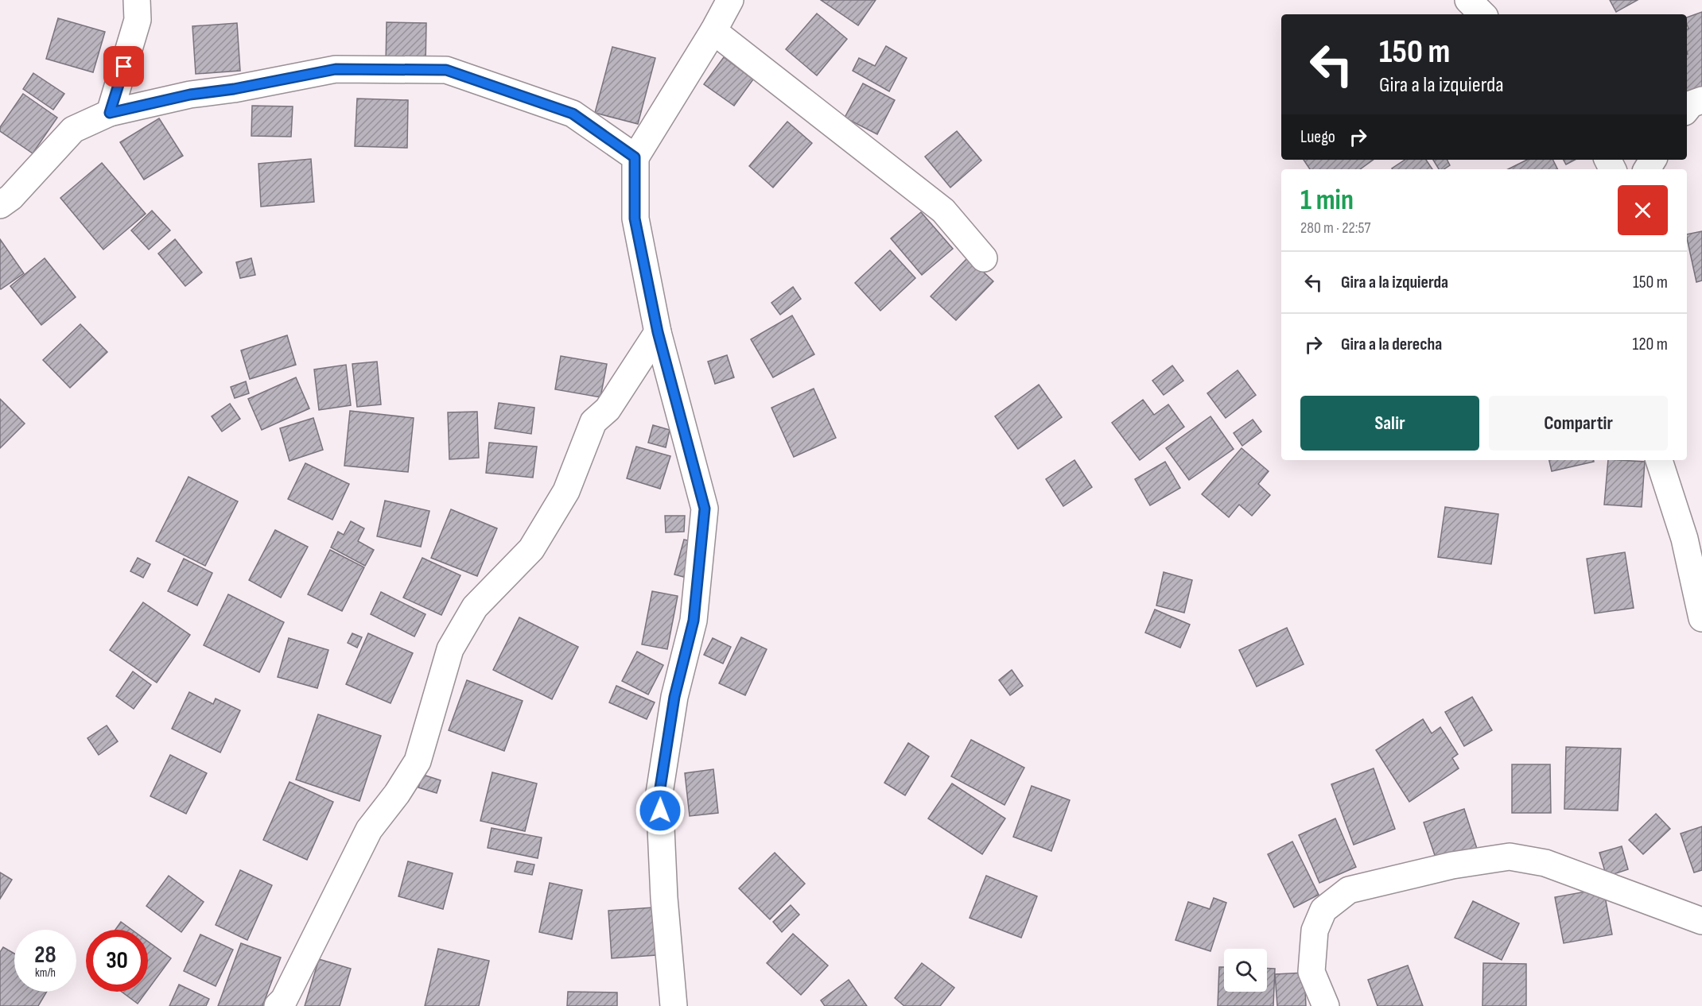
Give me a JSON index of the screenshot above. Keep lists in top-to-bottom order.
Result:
{
  "page": {
    "turn": ["150 m", "Gira a la izquierda"],
    "then": "Luego",
    "heading": ["1 min", "280 m · 22:57"],
    "list": [
      {
        "name": "Gira a la izquierda",
        "value": "150 m"
      },
      {
        "name": "Gira a la derecha",
        "value": "120 m"
      }
    ],
    "buttons": ["Salir", "Compartir"],
    "speed": "28 km/h",
    "limit": "30"
  }
}
